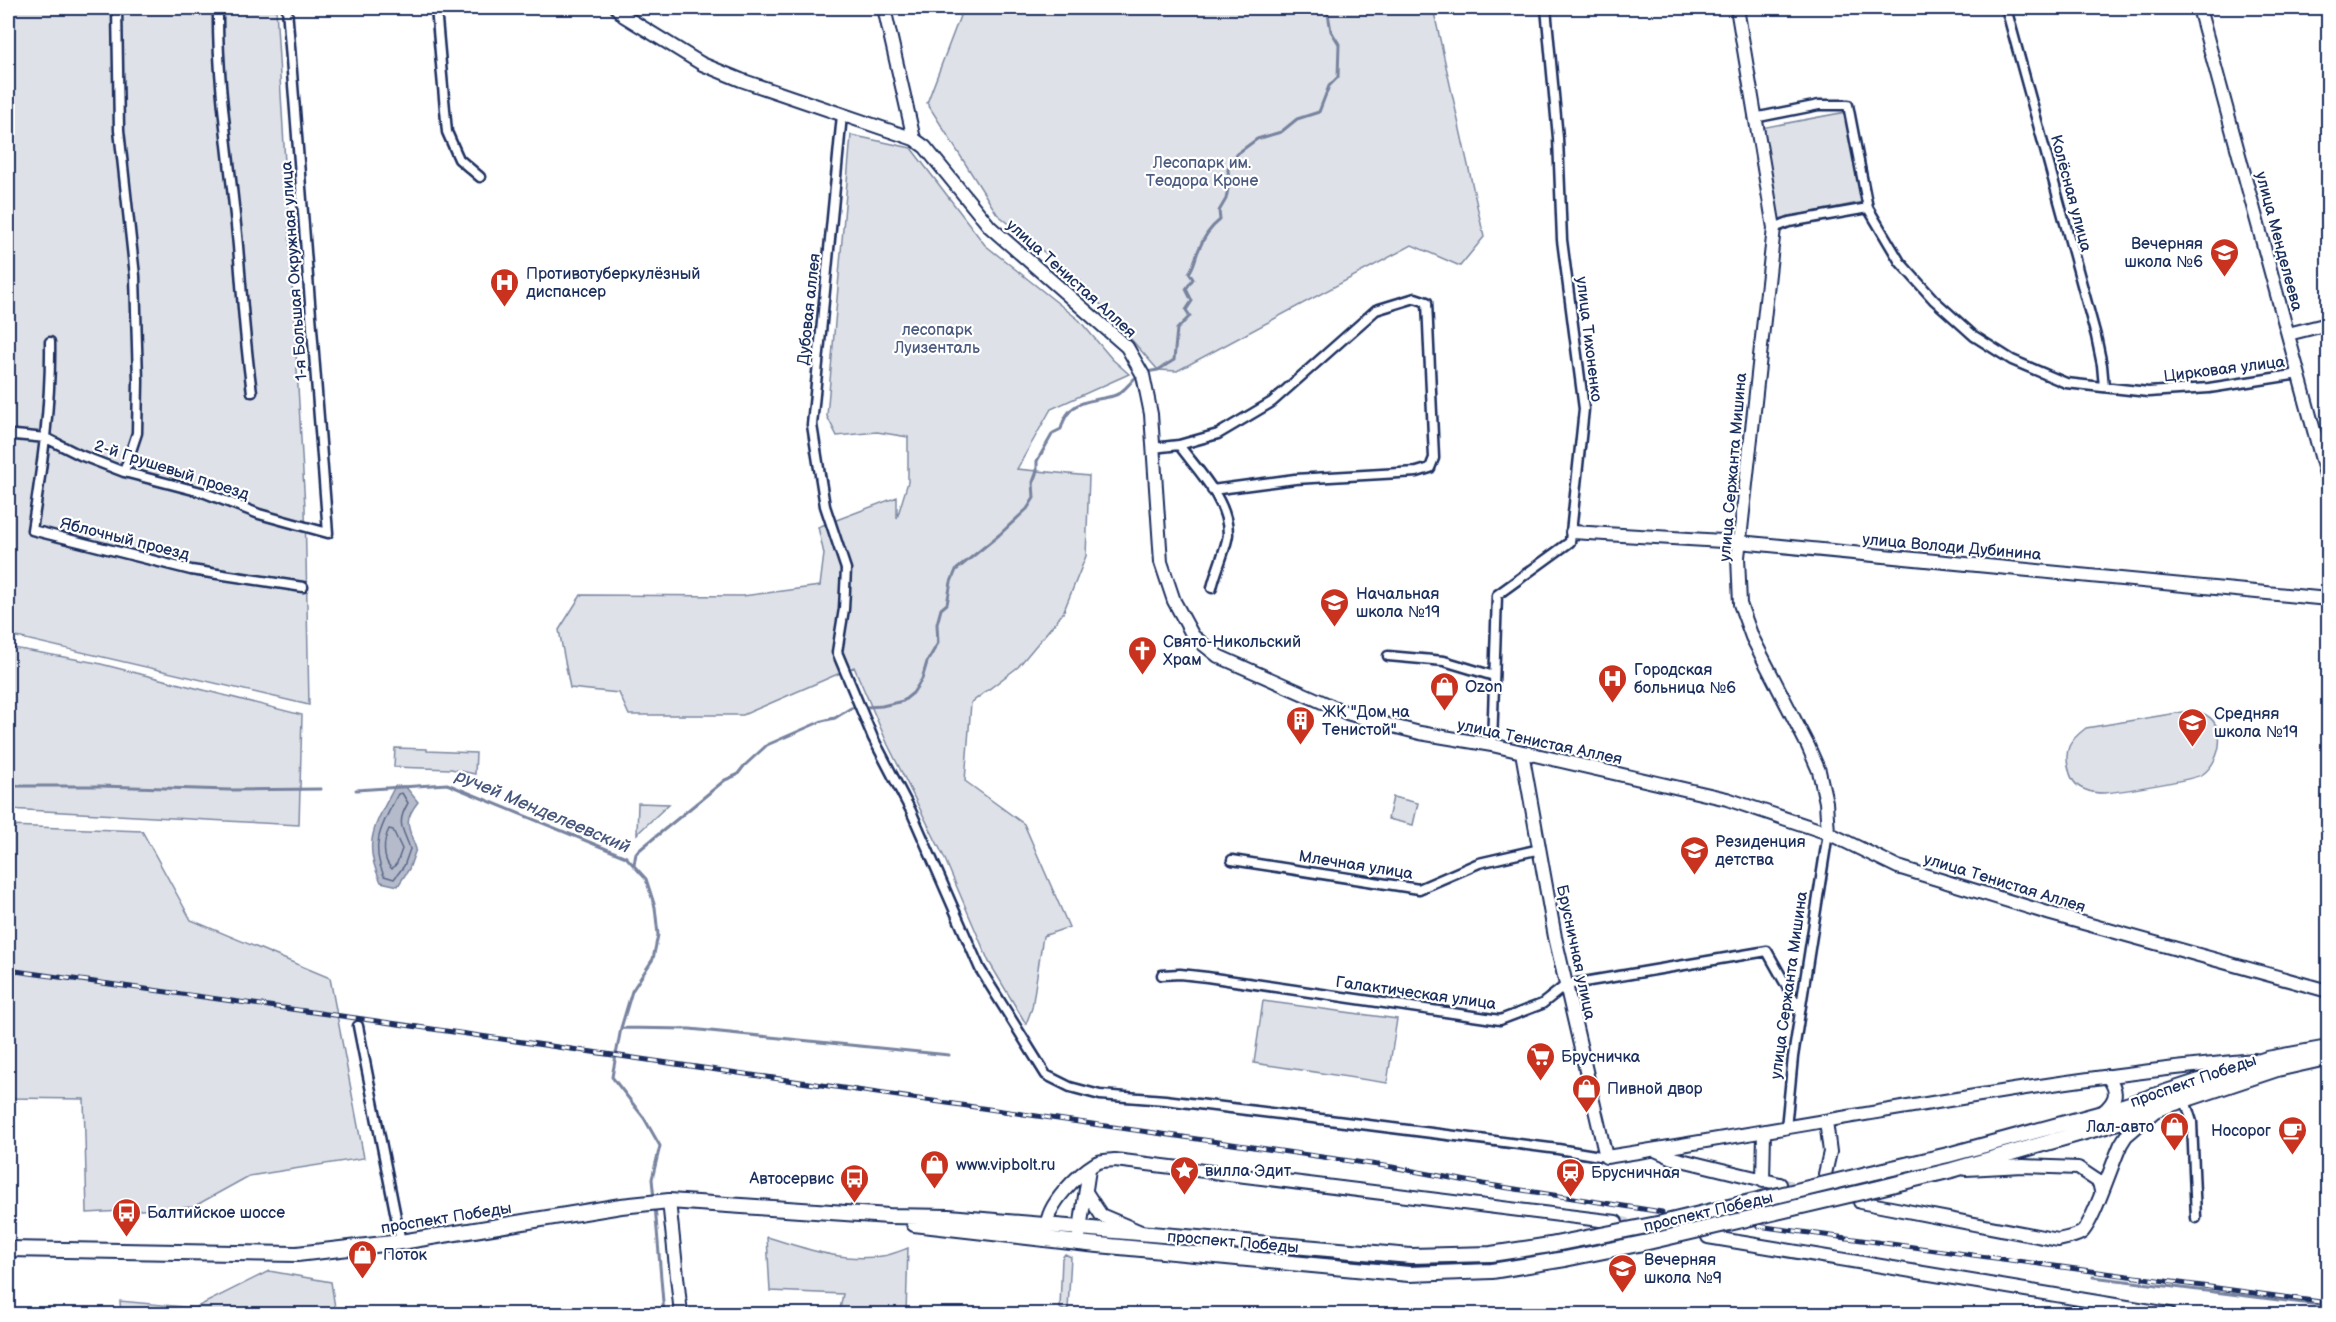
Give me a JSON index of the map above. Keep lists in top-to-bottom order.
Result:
{
  "streets": {
    "main road": ["проспект Победы"],
    "street": [
      "Колёсная улица",
      "улица Менделеева",
      "1-я Большая Окружная улица",
      "улица Тенистая Аллея",
      "Дубовая аллея",
      "улица Тихоненко",
      "Цирковая улица",
      "улица Сержанта Мишина",
      "2-й Грушевый проезд",
      "Яблочный проезд",
      "улица Володи Дубинина",
      "Млечная улица",
      "Брусничная улица",
      "Галактическая улица"
    ]
  },
  "crossings": [
    ["Колёсная улица", "Цирковая улица"],
    ["улица Менделеева", "Цирковая улица"],
    ["1-я Большая Окружная улица", "2-й Грушевый проезд"],
    ["улица Тенистая Аллея", "Дубовая аллея"],
    ["улица Тенистая Аллея", "улица Сержанта Мишина"],
    ["улица Тенистая Аллея", "Брусничная улица"],
    ["Дубовая аллея", "Брусничная улица"],
    ["Дубовая аллея", "проспект Победы"],
    ["улица Тихоненко", "улица Володи Дубинина"],
    ["Цирковая улица", "улица Сержанта Мишина"],
    ["улица Сержанта Мишина", "улица Володи Дубинина"],
    ["улица Сержанта Мишина", "Галактическая улица"],
    ["улица Сержанта Мишина", "проспект Победы"],
    ["2-й Грушевый проезд", "Яблочный проезд"],
    ["Млечная улица", "Брусничная улица"],
    ["Брусничная улица", "Галактическая улица"],
    ["Брусничная улица", "проспект Победы"]
  ],
  "water": ["ручей Менделеевский"],
  "parks": ["Лесопарк им. Теодора Кроне", "лесопарк Луизенталь"],
  "places": {
    "school or university": [
      "Вечерняя школа №6",
      "Начальная школа №19",
      "Средняя школа №19",
      "Резиденция детства",
      "Вечерняя школа №9"
    ],
    "hospital": ["Противотуберкулёзный диспансер", "Городская больница №6"],
    "church": ["Свято-Никольский Храм"],
    "shop": [
      "Ozon",
      "Пивной двор",
      "Лал-авто",
      "www.vipbolt.ru",
      "Поток"
    ],
    "building": ["ЖК \"Дом на Тенистой\""],
    "supermarket": ["Брусничка"],
    "cafe": ["Носорог"],
    "place": ["вилла Эдит"],
    "station": ["Брусничная"],
    "bus stop": ["Автосервис", "Балтийское шоссе"]
  }
}
